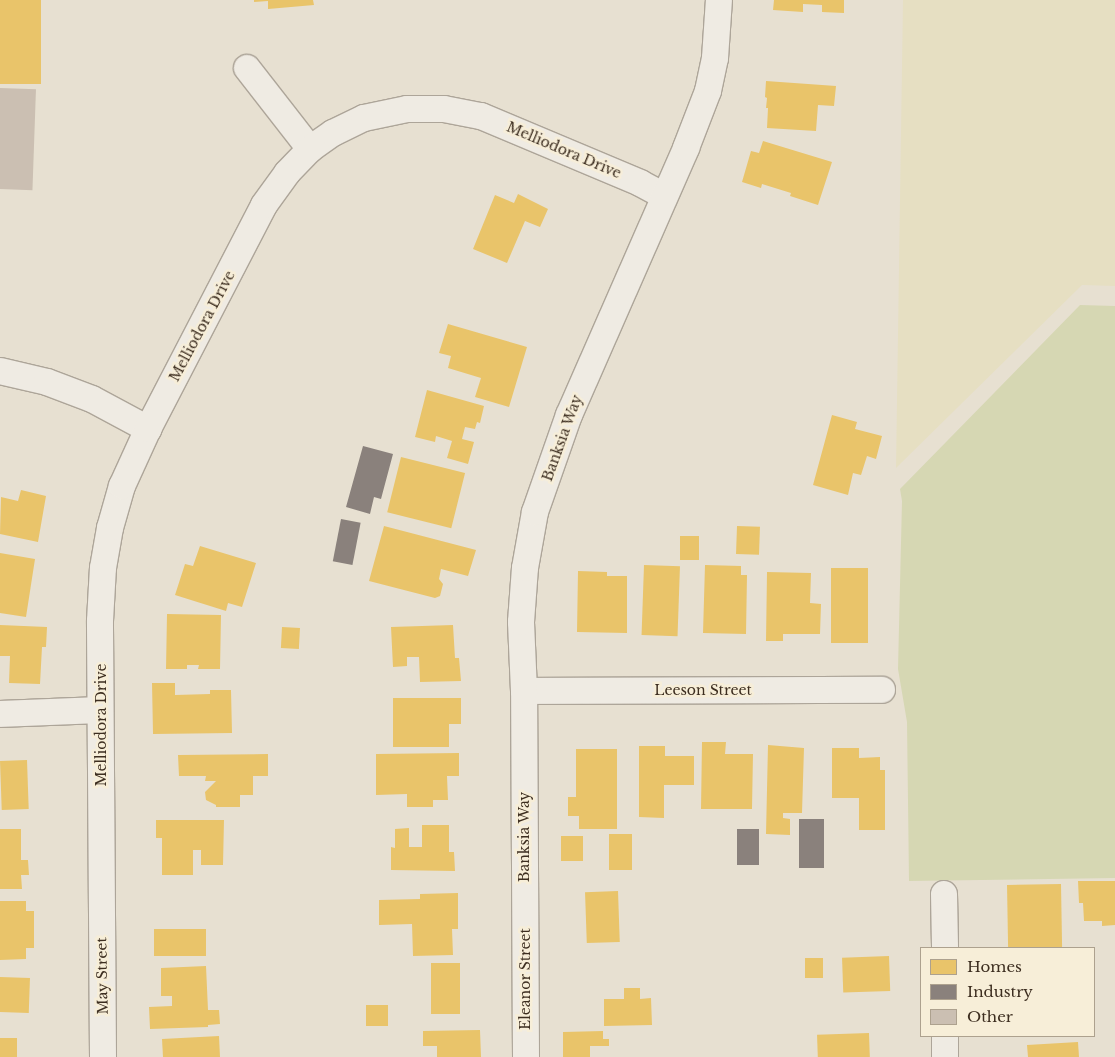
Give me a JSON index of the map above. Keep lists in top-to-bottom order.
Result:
{
  "streets": {
    "street": [
      "Melliodora Drive",
      "Banksia Way",
      "Leeson Street",
      "May Street",
      "Eleanor Street"
    ]
  },
  "crossings": [
    ["Melliodora Drive", "Banksia Way"],
    ["Melliodora Drive", "May Street"],
    ["Banksia Way", "Leeson Street"],
    ["Banksia Way", "Eleanor Street"]
  ],
  "legend": ["Homes", "Industry", "Other"]
}
